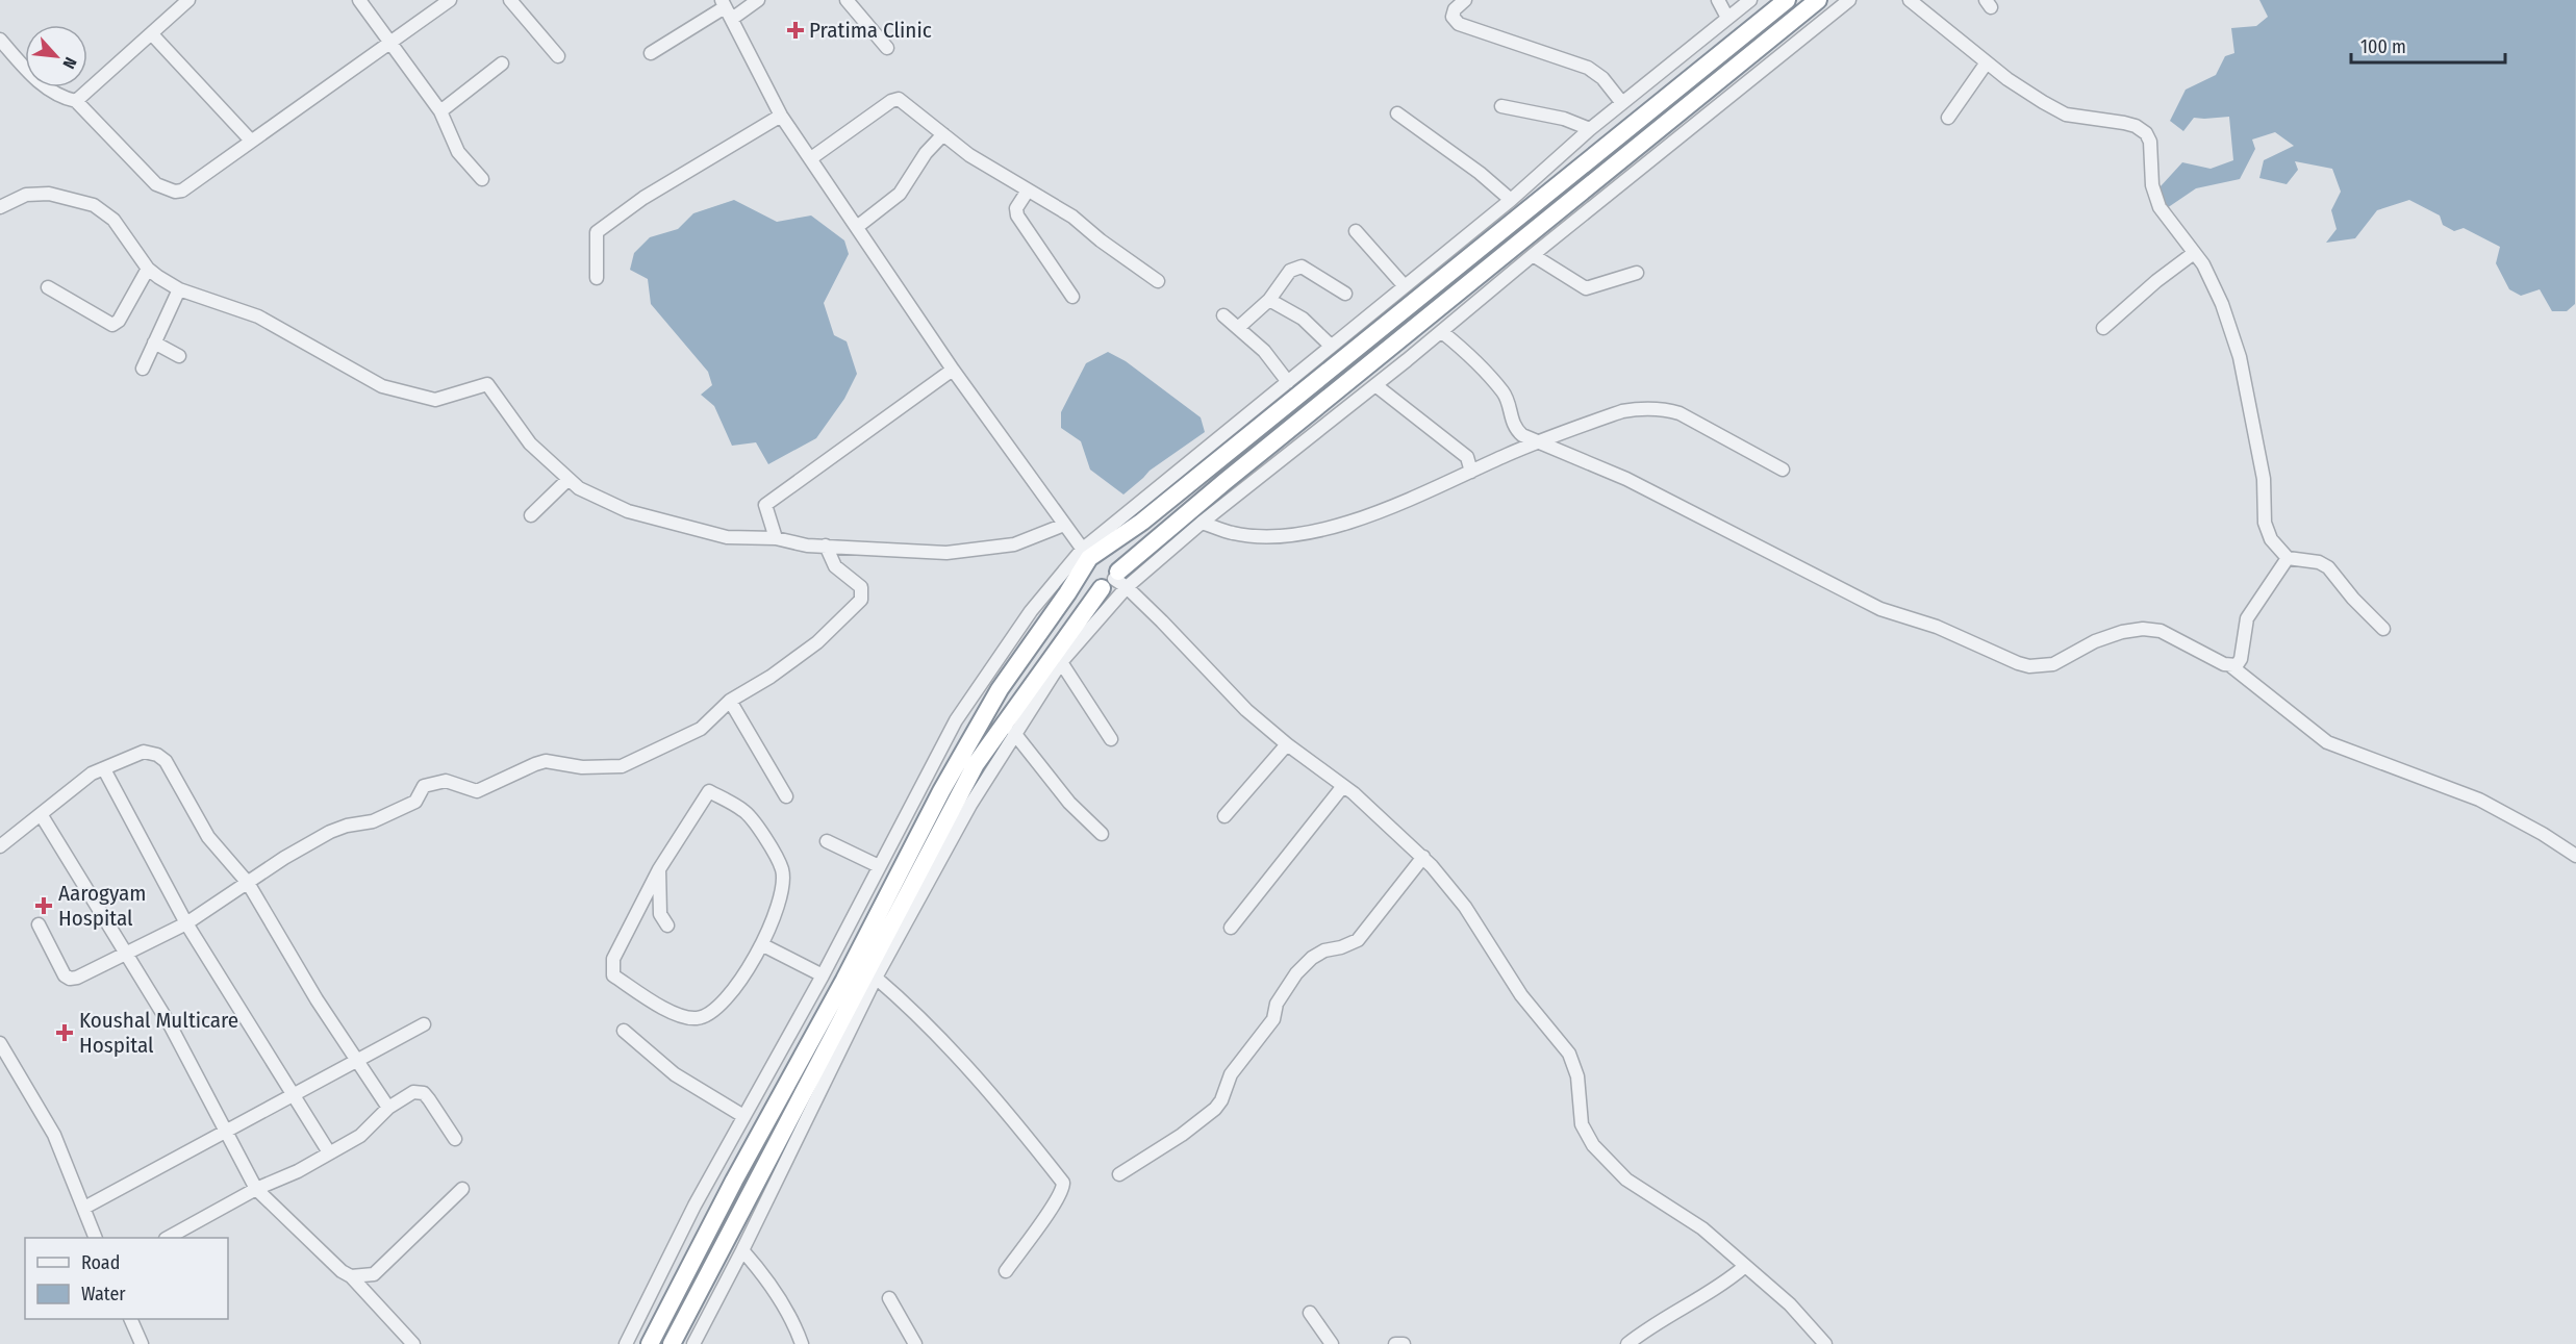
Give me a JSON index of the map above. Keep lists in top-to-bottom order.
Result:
{
  "places": {
    "health": ["Pratima Clinic", "Aarogyam Hospital", "Koushal Multicare Hospital"]
  },
  "legend": ["Road", "Water"],
  "scale_bar": "100 m",
  "north": "bottom right"
}
